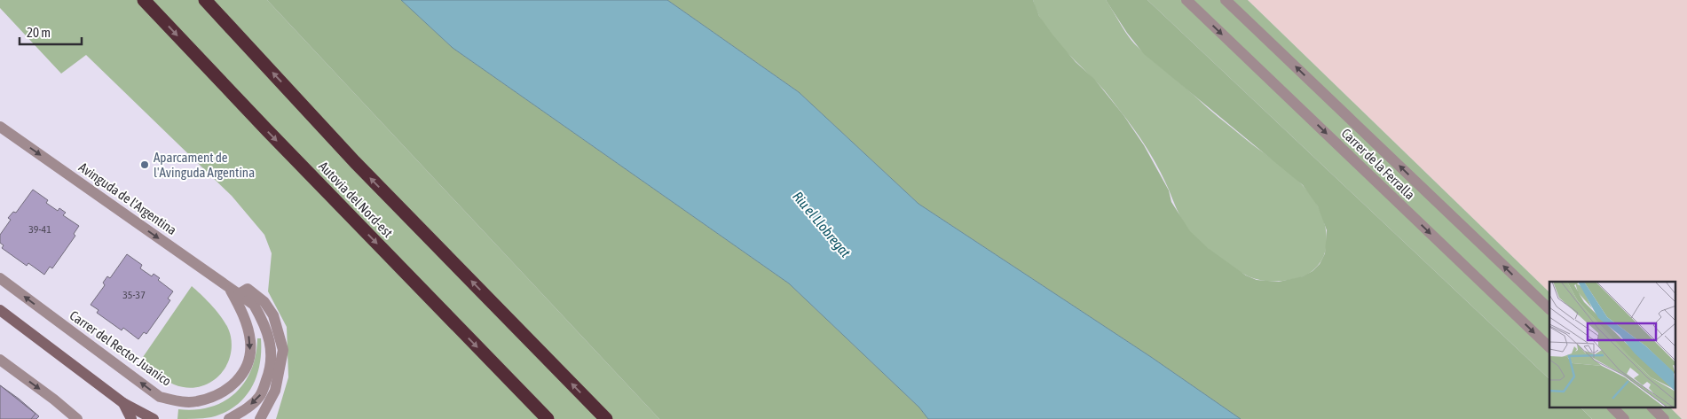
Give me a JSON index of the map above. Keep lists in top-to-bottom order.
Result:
{
  "streets": {
    "highway": ["Autovia del Nord-est"],
    "street": ["Carrer de la Ferralla", "Avinguda de l'Argentina", "Carrer del Rector Juanico"]
  },
  "crossings": [
    ["Avinguda de l'Argentina", "Carrer del Rector Juanico"]
  ],
  "one_way": ["Avinguda de l'Argentina"],
  "water": ["Riu el Llobregat"],
  "places": ["Aparcament de l'Avinguda Argentina"],
  "house_numbers": ["39-41", "35-37"],
  "scale_bar": "20 m"
}
